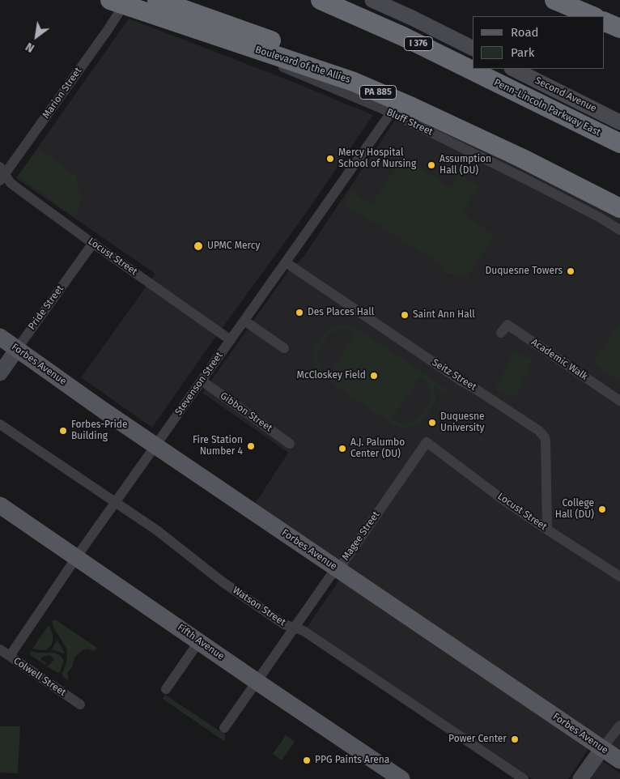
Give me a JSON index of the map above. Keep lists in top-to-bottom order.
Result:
{
  "streets": {
    "highway": [
      "I 376",
      "Boulevard of the Allies",
      "PA 885",
      "Penn-Lincoln Parkway East"
    ],
    "main road": [
      "Second Avenue",
      "Pride Street",
      "Forbes Avenue",
      "Fifth Avenue"
    ],
    "street": [
      "Marion Street",
      "Bluff Street",
      "Locust Street",
      "Academic Walk",
      "Seitz Street",
      "Stevenson Street",
      "Gibbon Street",
      "Magee Street",
      "Watson Street",
      "Colwell Street"
    ]
  },
  "crossings": [
    ["Boulevard of the Allies", "Marion Street"],
    ["Boulevard of the Allies", "Bluff Street"],
    ["Marion Street", "Bluff Street"],
    ["Marion Street", "Locust Street"],
    ["Bluff Street", "Stevenson Street"],
    ["Locust Street", "Pride Street"],
    ["Locust Street", "Seitz Street"],
    ["Locust Street", "Stevenson Street"],
    ["Locust Street", "Magee Street"],
    ["Pride Street", "Forbes Avenue"],
    ["Forbes Avenue", "Stevenson Street"],
    ["Forbes Avenue", "Magee Street"],
    ["Seitz Street", "Stevenson Street"],
    ["Stevenson Street", "Gibbon Street"],
    ["Stevenson Street", "Watson Street"],
    ["Stevenson Street", "Fifth Avenue"],
    ["Stevenson Street", "Colwell Street"],
    ["Magee Street", "Watson Street"],
    ["Magee Street", "Fifth Avenue"]
  ],
  "places": [
    "Mercy Hospital School of Nursing",
    "Assumption Hall (DU)",
    "UPMC Mercy",
    "Duquesne Towers",
    "Des Places Hall",
    "Saint Ann Hall",
    "McCloskey Field",
    "Duquesne University",
    "Forbes-Pride Building",
    "Fire Station Number 4",
    "A.J. Palumbo Center (DU)",
    "College Hall (DU)",
    "Power Center",
    "PPG Paints Arena"
  ],
  "legend": ["Road", "Park"],
  "north": "bottom left"
}
